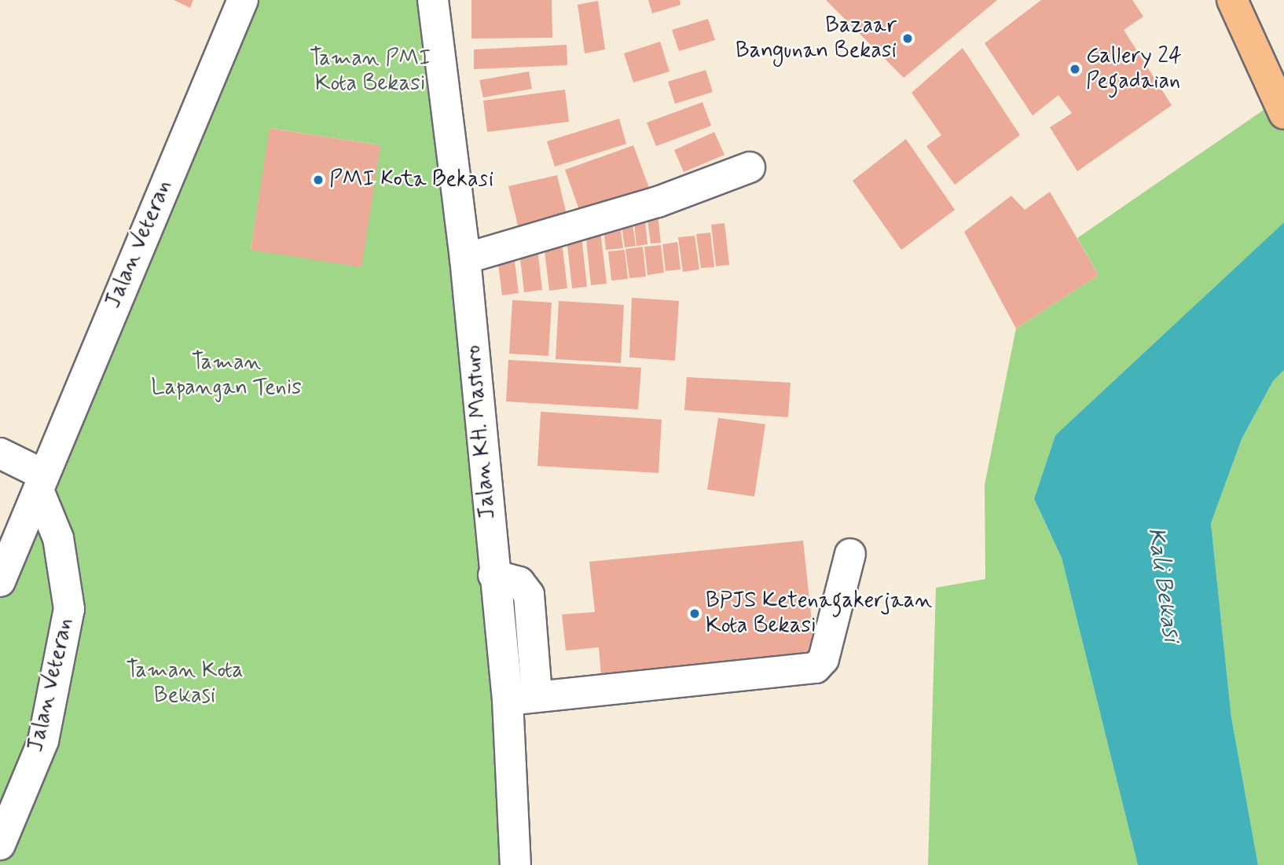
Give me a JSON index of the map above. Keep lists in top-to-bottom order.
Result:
{
  "streets": {
    "street": ["Jalan Veteran", "Jalan KH. Masturo"]
  },
  "water": ["Kali Bekasi"],
  "parks": ["Taman PMI Kota Bekasi", "Taman Lapangan Tenis", "Taman Kota Bekasi"],
  "places": [
    "Bazaar Bangunan Bekasi",
    "Gallery 24 Pegadaian",
    "PMI Kota Bekasi",
    "BPJS Ketenagakerjaan Kota Bekasi"
  ]
}
